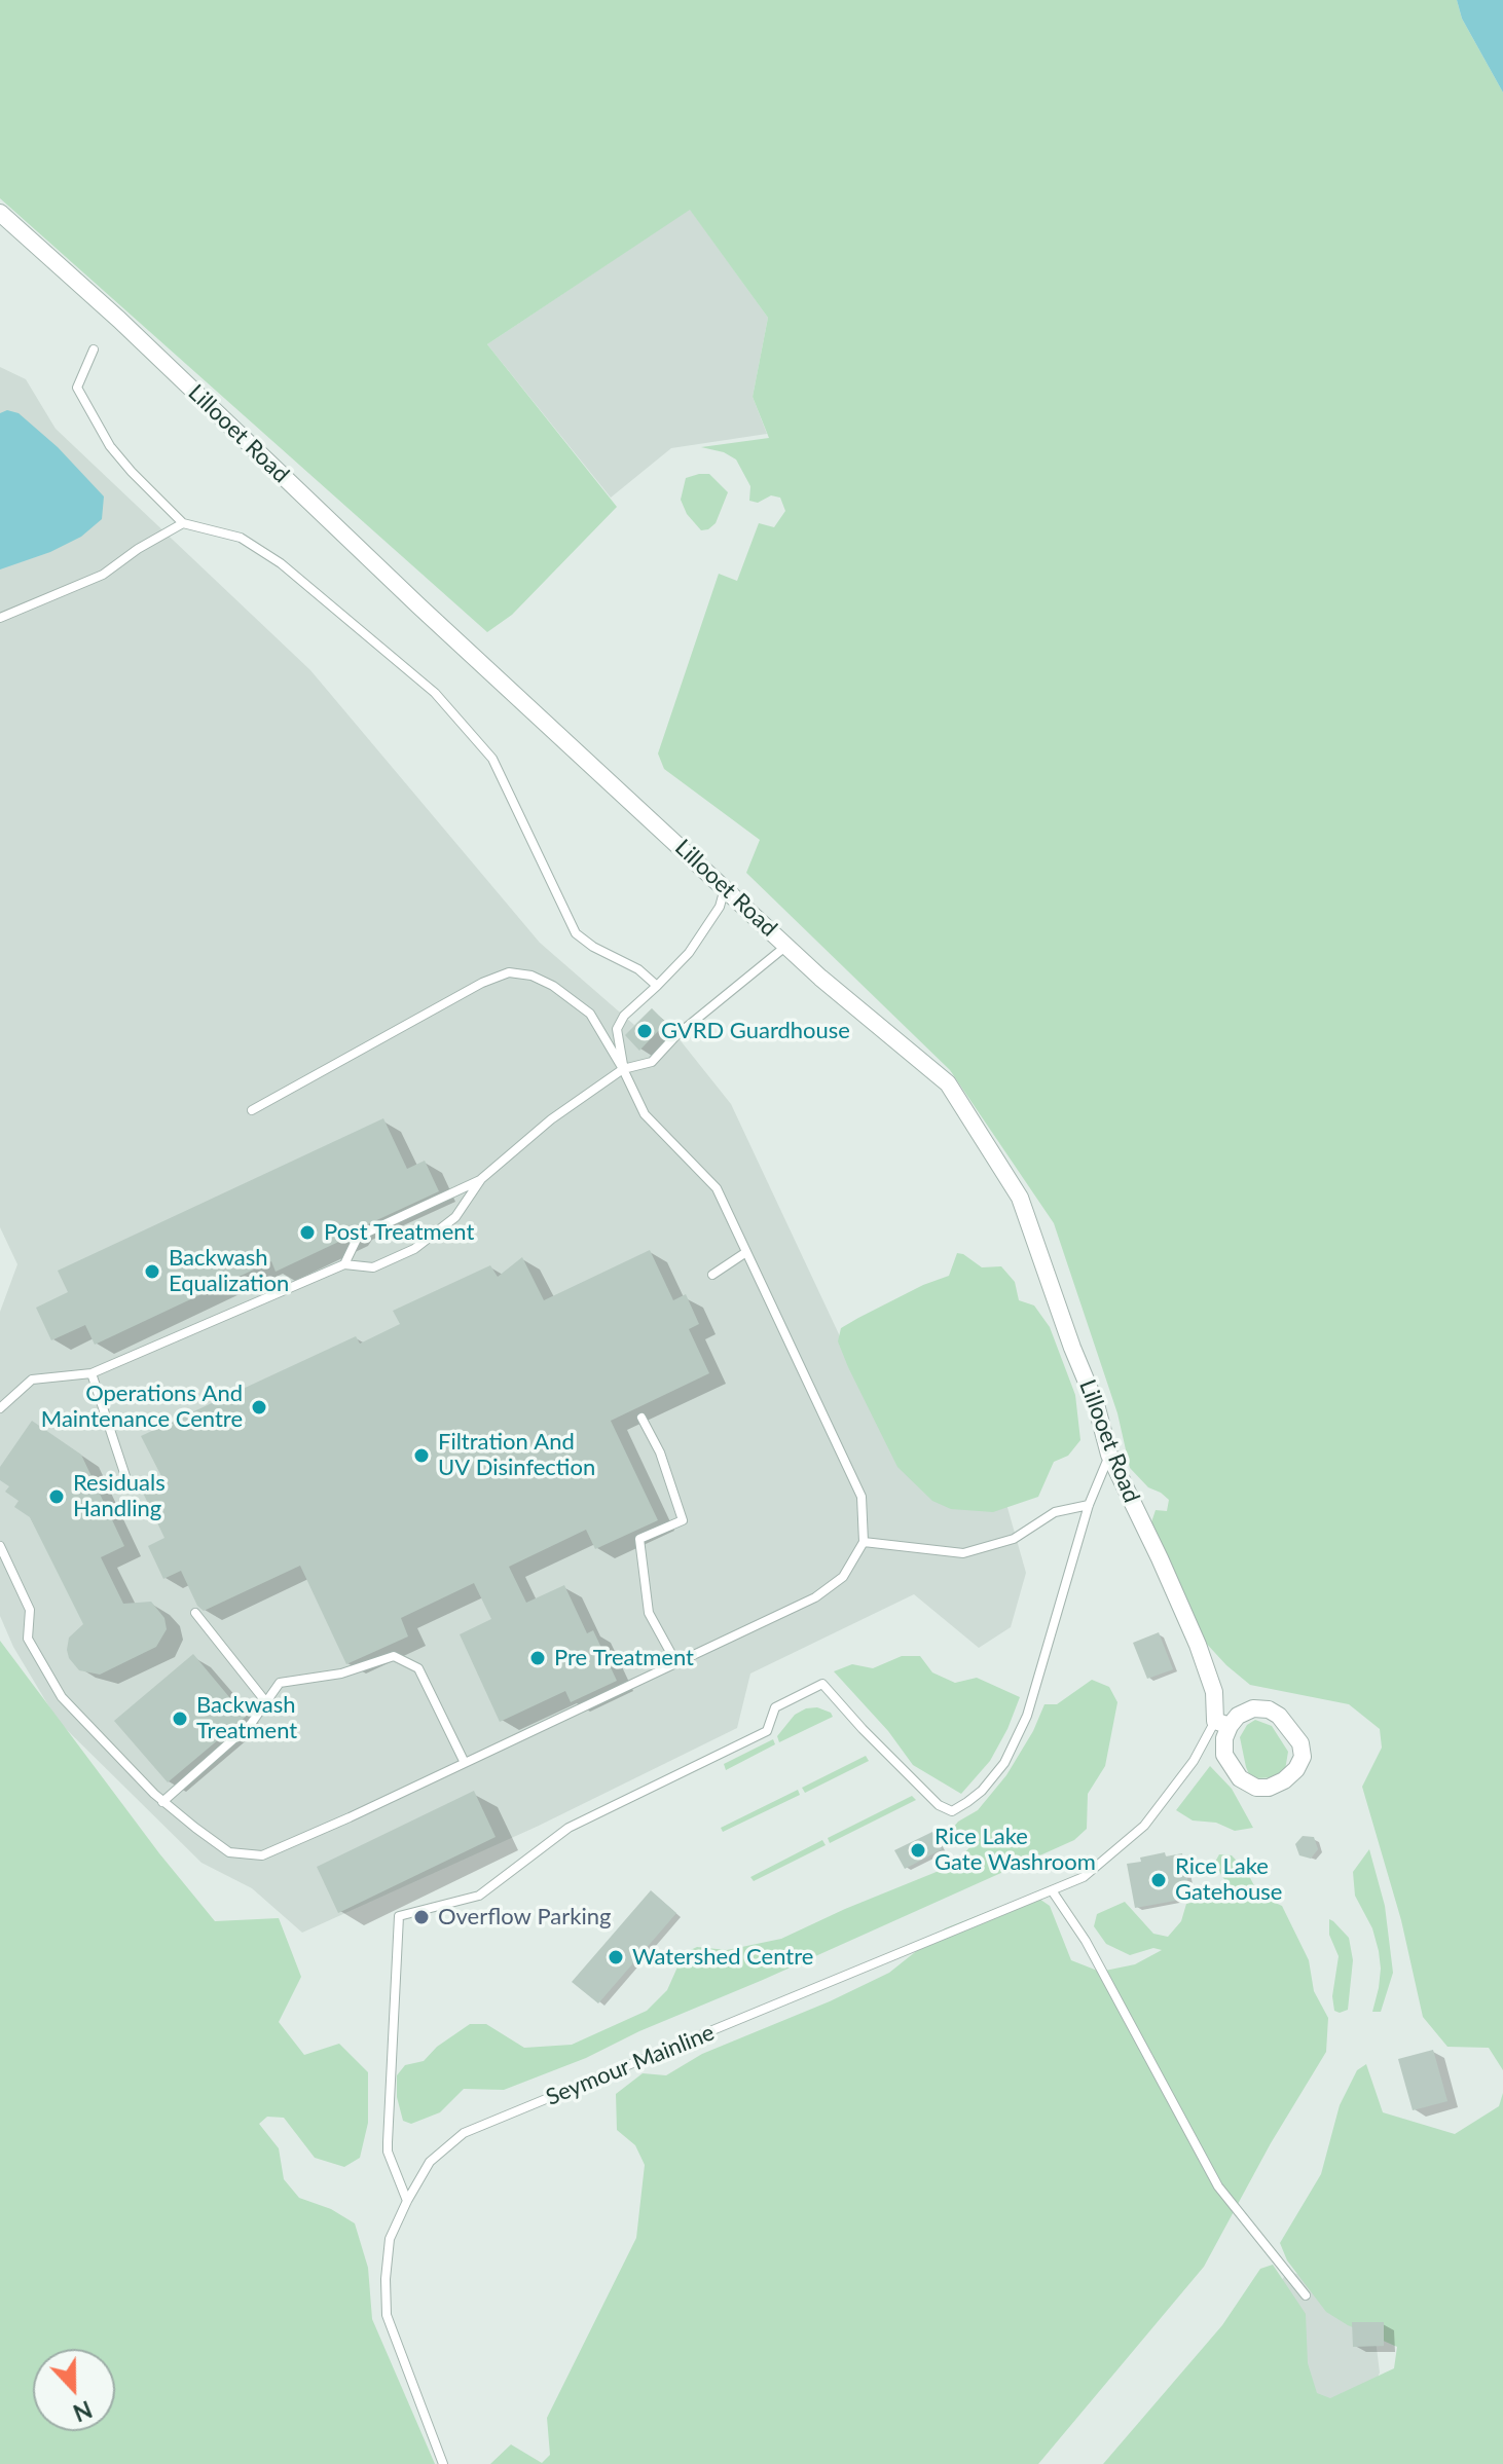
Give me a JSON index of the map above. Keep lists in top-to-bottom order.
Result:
{
  "streets": {
    "street": ["Lillooet Road"],
    "lane": ["Seymour Mainline"]
  },
  "crossings": [
    ["Lillooet Road", "Seymour Mainline"]
  ],
  "places": [
    "GVRD Guardhouse",
    "Post Treatment",
    "Backwash Equalization",
    "Operations And Maintenance Centre",
    "Filtration And UV Disinfection",
    "Residuals Handling",
    "Pre Treatment",
    "Backwash Treatment",
    "Rice Lake Gate Washroom",
    "Rice Lake Gatehouse",
    "Overflow Parking",
    "Watershed Centre"
  ],
  "north": "bottom"
}
